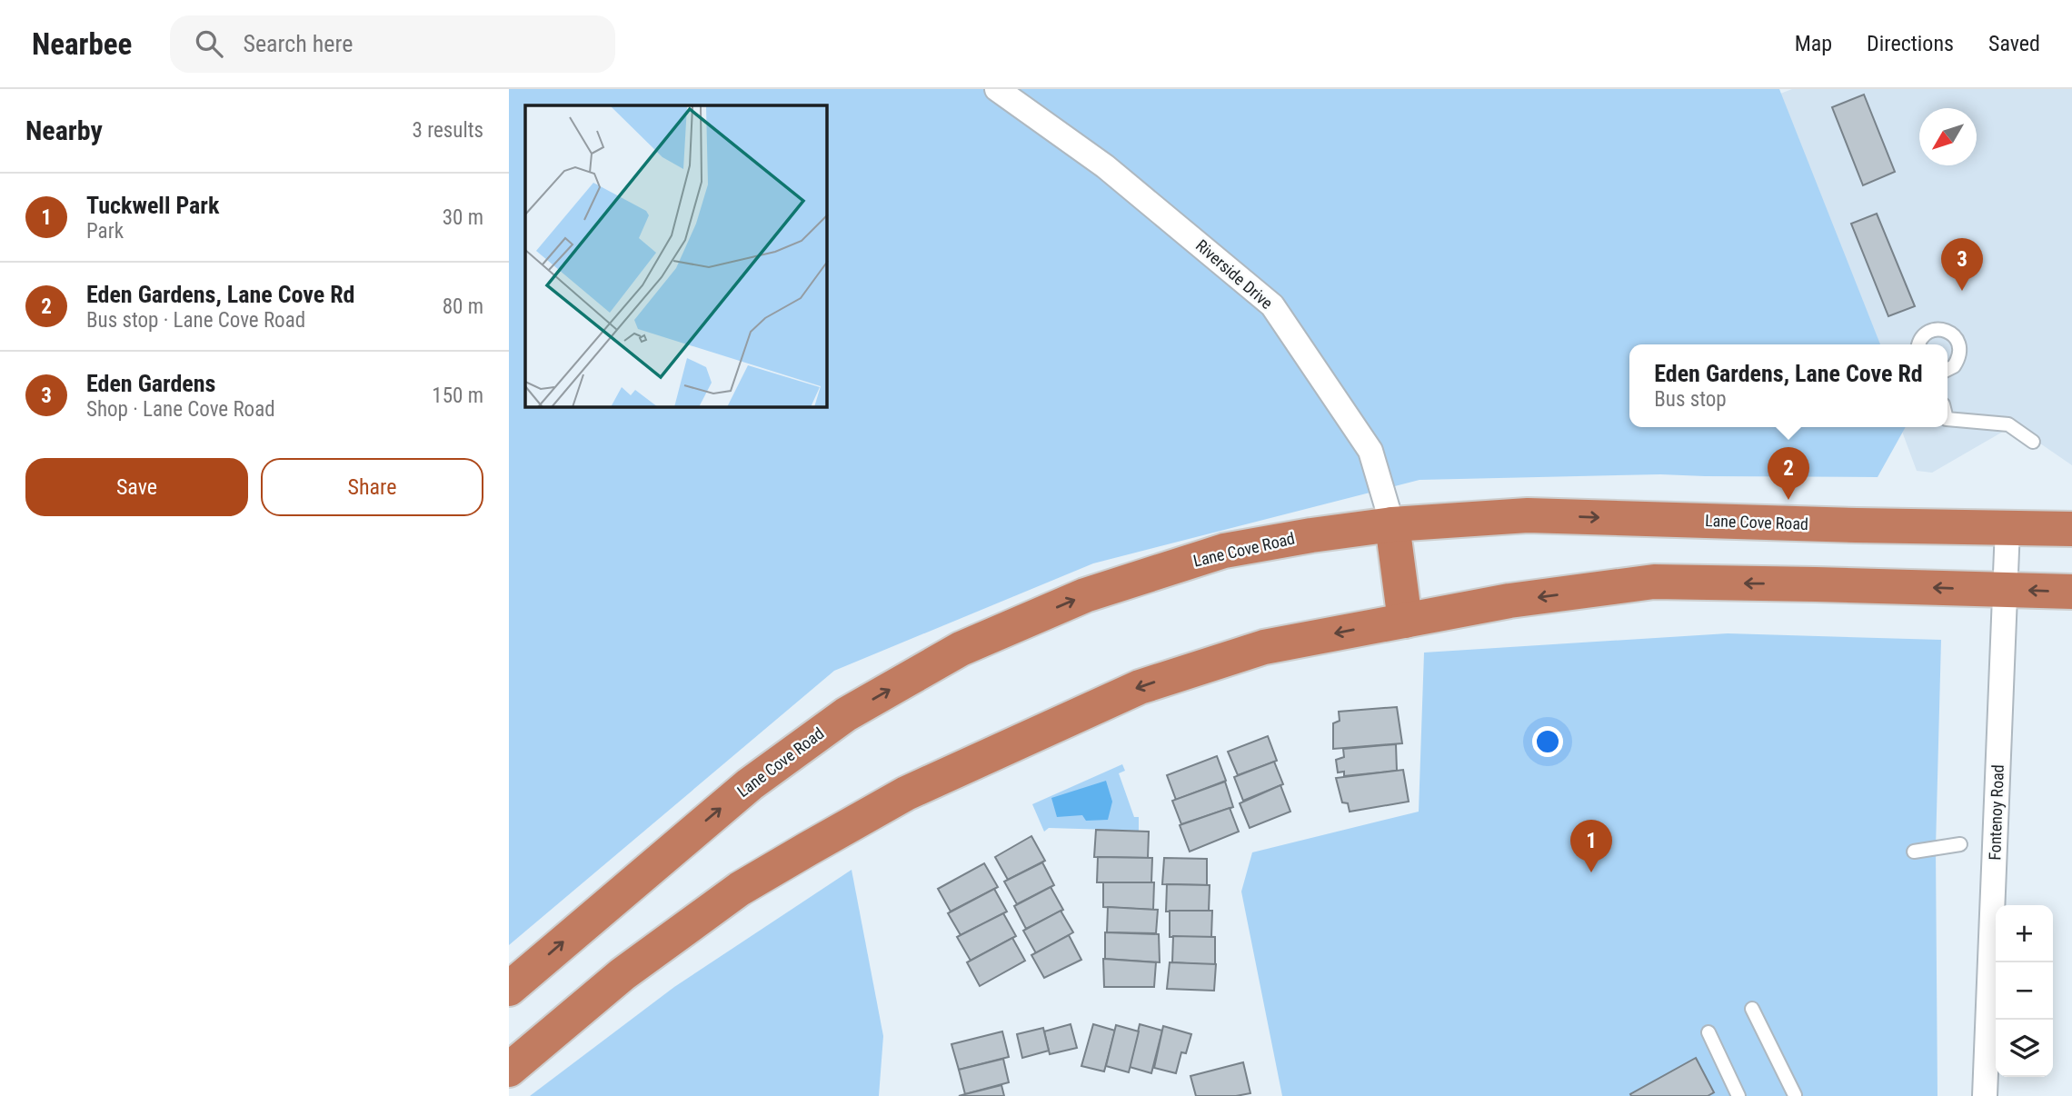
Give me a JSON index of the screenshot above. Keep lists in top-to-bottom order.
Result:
{
  "streets": {
    "highway": ["Lane Cove Road"],
    "street": ["Riverside Drive", "Fontenoy Road"]
  },
  "crossings": [
    ["Riverside Drive", "Lane Cove Road"],
    ["Lane Cove Road", "Fontenoy Road"]
  ],
  "north": "bottom left",
  "page": {
    "header": "Nearbee",
    "search": "Search here",
    "nav": ["Map", "Directions", "Saved"],
    "heading": ["Nearby", "3 results"],
    "list": [
      {
        "mark": "1",
        "name": "Tuckwell Park",
        "note": "Park",
        "value": "30 m"
      },
      {
        "mark": "2",
        "name": "Eden Gardens, Lane Cove Rd",
        "note": "Bus stop · Lane Cove Road",
        "value": "80 m"
      },
      {
        "mark": "3",
        "name": "Eden Gardens",
        "note": "Shop · Lane Cove Road",
        "value": "150 m"
      }
    ],
    "pins": ["3", "2", "1"],
    "popup": ["Eden Gardens, Lane Cove Rd", "Bus stop"],
    "buttons": ["Save", "Share"],
    "map_buttons": ["+", "−"]
  }
}
